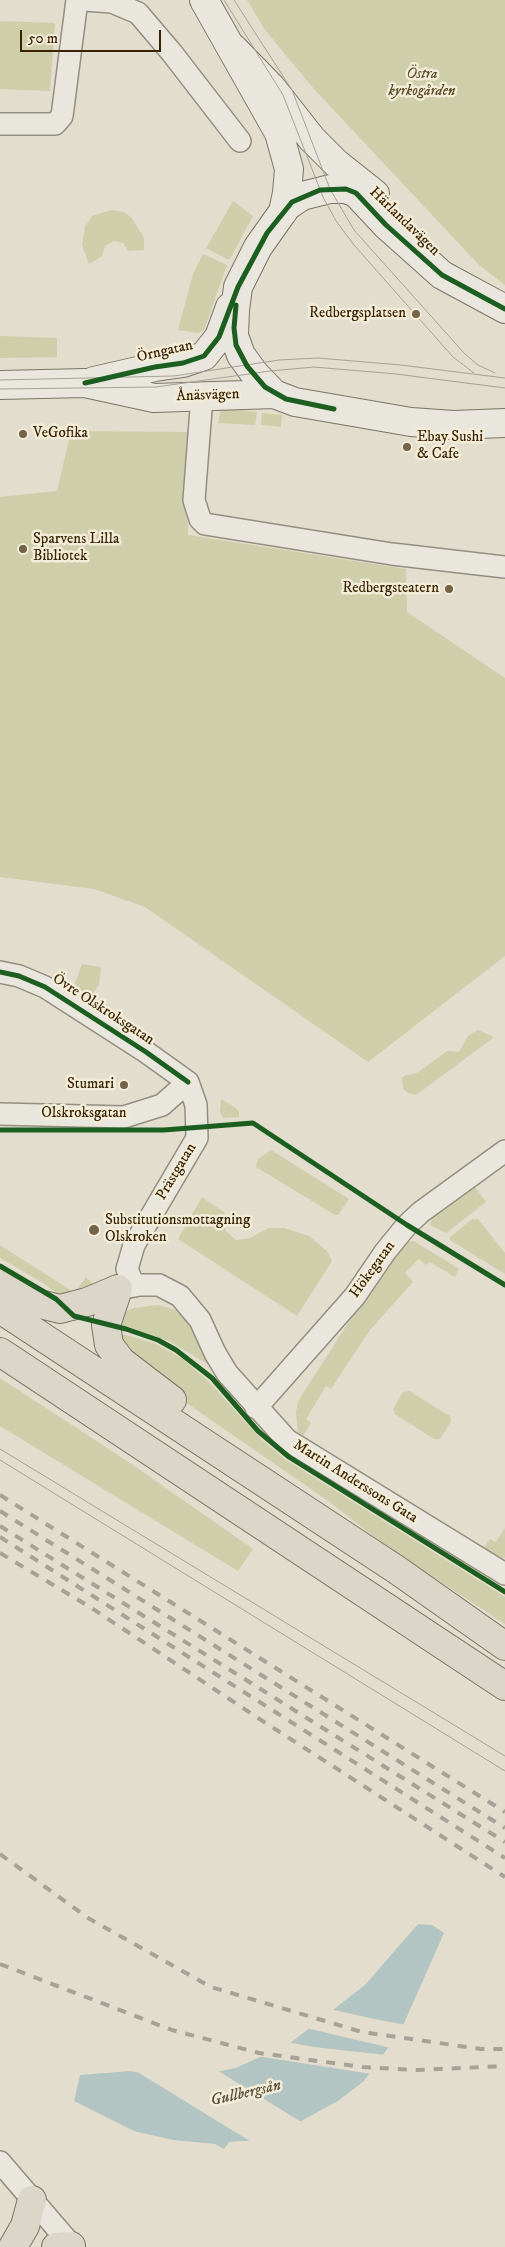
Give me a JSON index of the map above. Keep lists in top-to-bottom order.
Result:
{
  "streets": {
    "street": [
      "Härlandavägen",
      "Örngatan",
      "Ånäsvägen",
      "Övre Olskroksgatan",
      "Olskroksgatan",
      "Prästgatan",
      "Hökegatan",
      "Martin Anderssons Gata"
    ]
  },
  "crossings": [
    ["Härlandavägen", "Örngatan"],
    ["Örngatan", "Ånäsvägen"],
    ["Övre Olskroksgatan", "Olskroksgatan"],
    ["Övre Olskroksgatan", "Prästgatan"],
    ["Olskroksgatan", "Prästgatan"],
    ["Prästgatan", "Martin Anderssons Gata"],
    ["Hökegatan", "Martin Anderssons Gata"]
  ],
  "water": ["Gullbergsån"],
  "parks": ["Östra kyrkogården"],
  "places": [
    "Redbergsplatsen",
    "VeGofika",
    "Ebay Sushi & Cafe",
    "Sparvens Lilla Bibliotek",
    "Redbergsteatern",
    "Stumari",
    "Substitutionsmottagning Olskroken"
  ],
  "scale_bar": "50 m"
}
